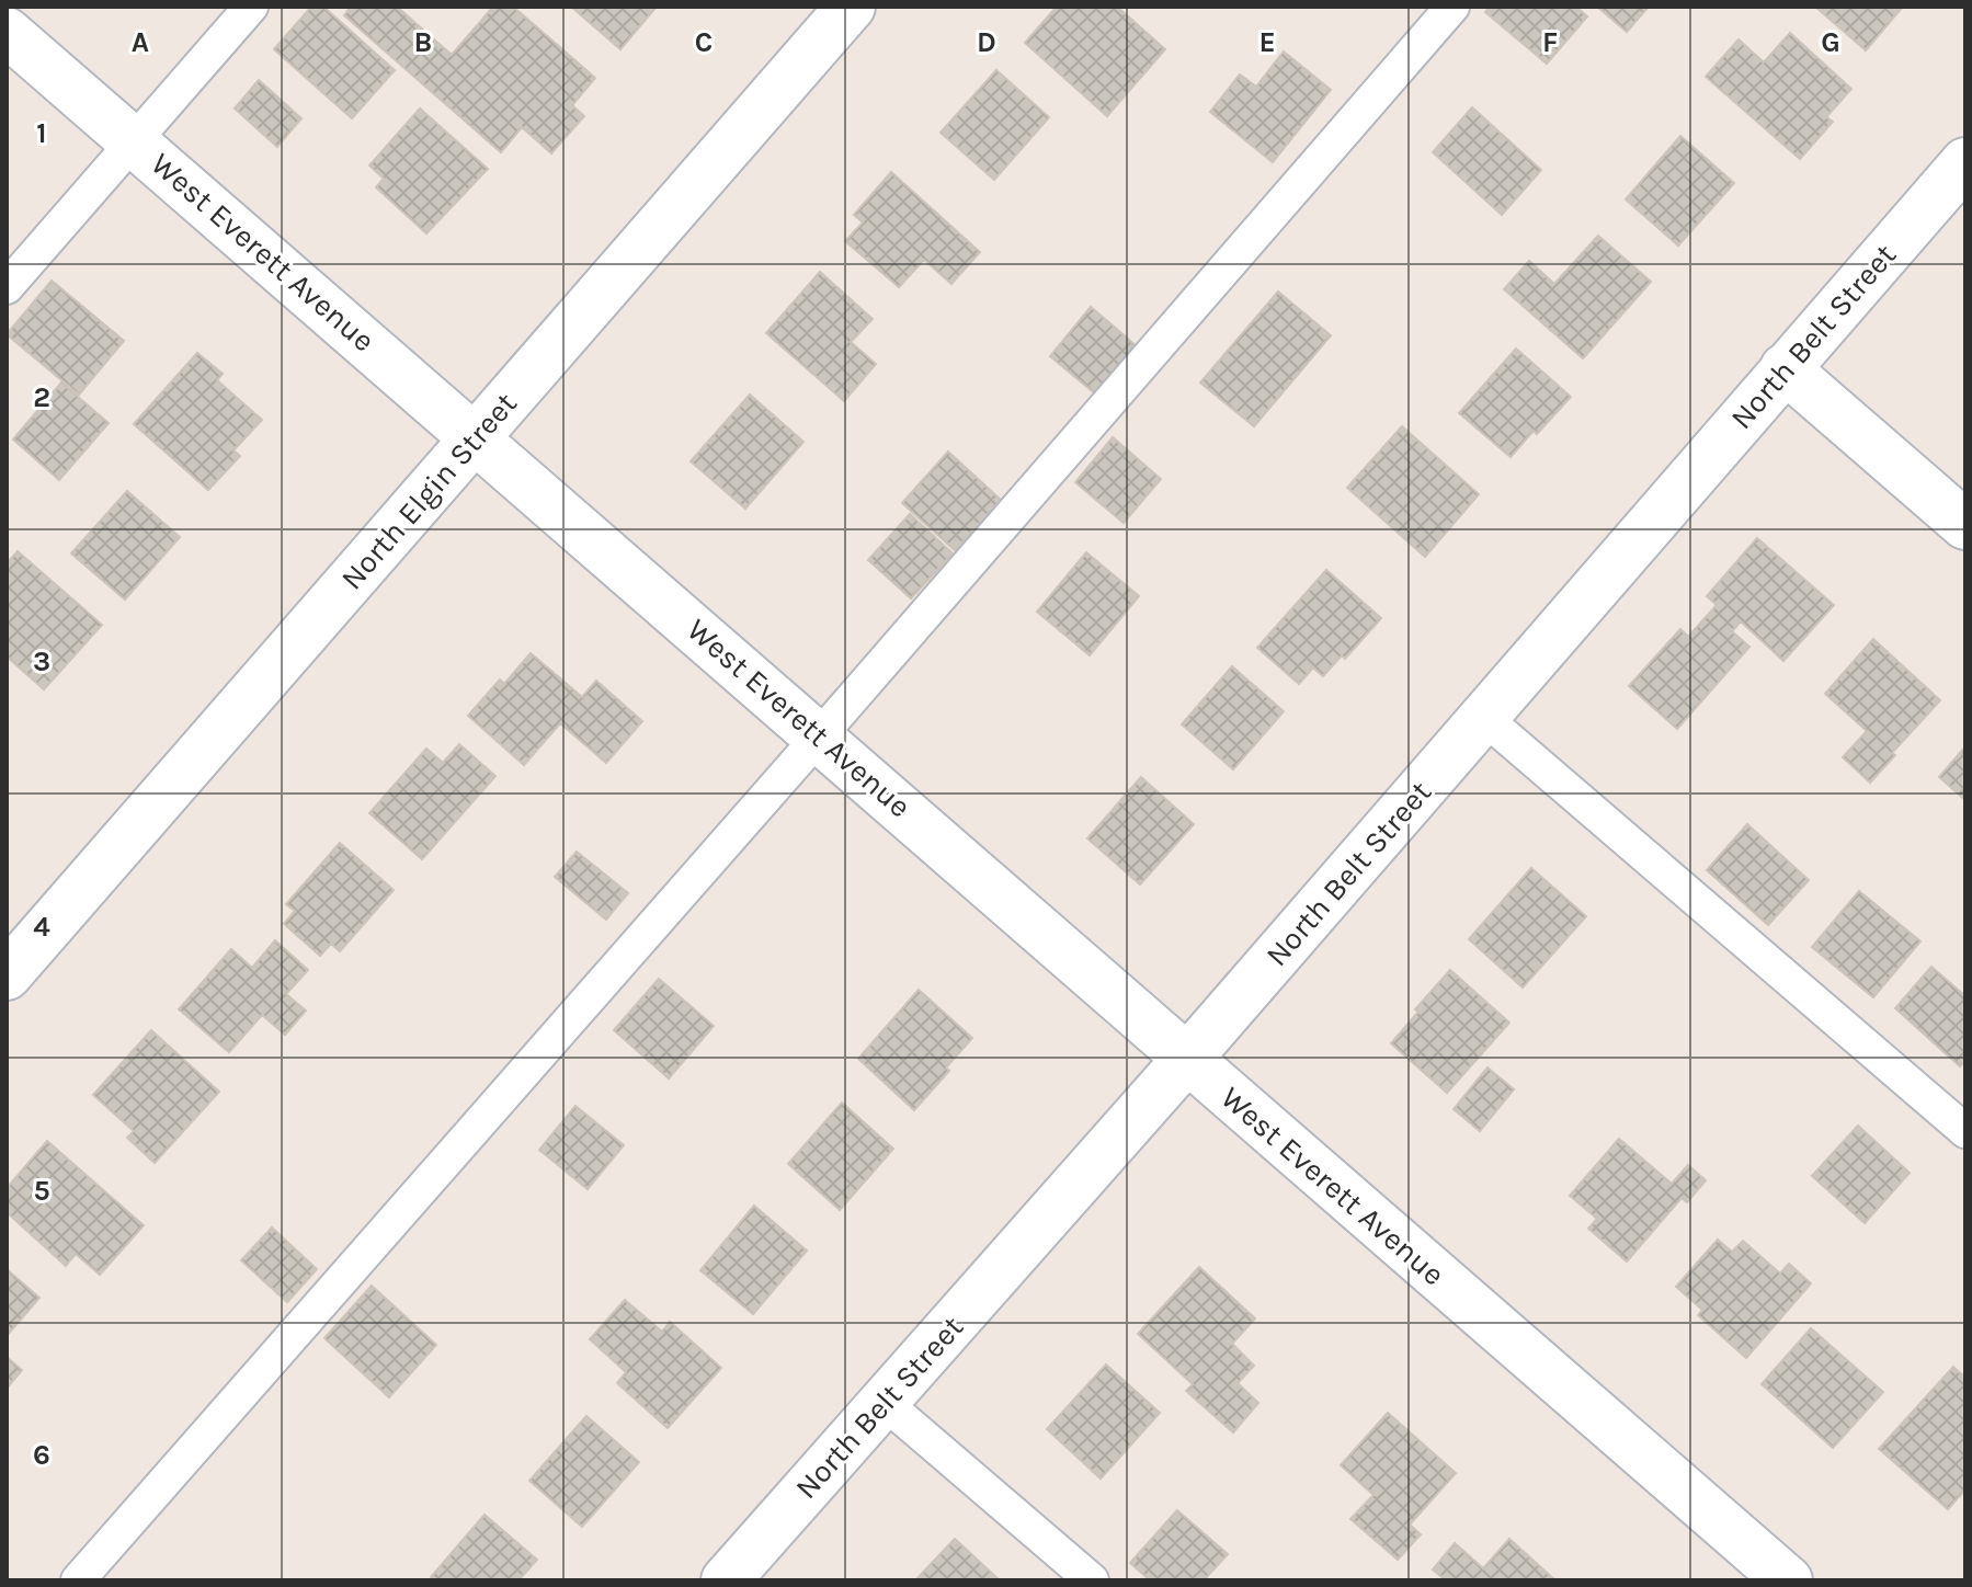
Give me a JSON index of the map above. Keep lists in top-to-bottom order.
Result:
{
  "streets": {
    "street": ["West Everett Avenue", "North Belt Street", "North Elgin Street"]
  },
  "crossings": [
    ["West Everett Avenue", "North Belt Street"],
    ["West Everett Avenue", "North Elgin Street"]
  ],
  "grid": {
    "columns": [
      "A",
      "B",
      "C",
      "D",
      "E",
      "F",
      "G"
    ],
    "rows": [
      "1",
      "2",
      "3",
      "4",
      "5",
      "6"
    ]
  }
}
